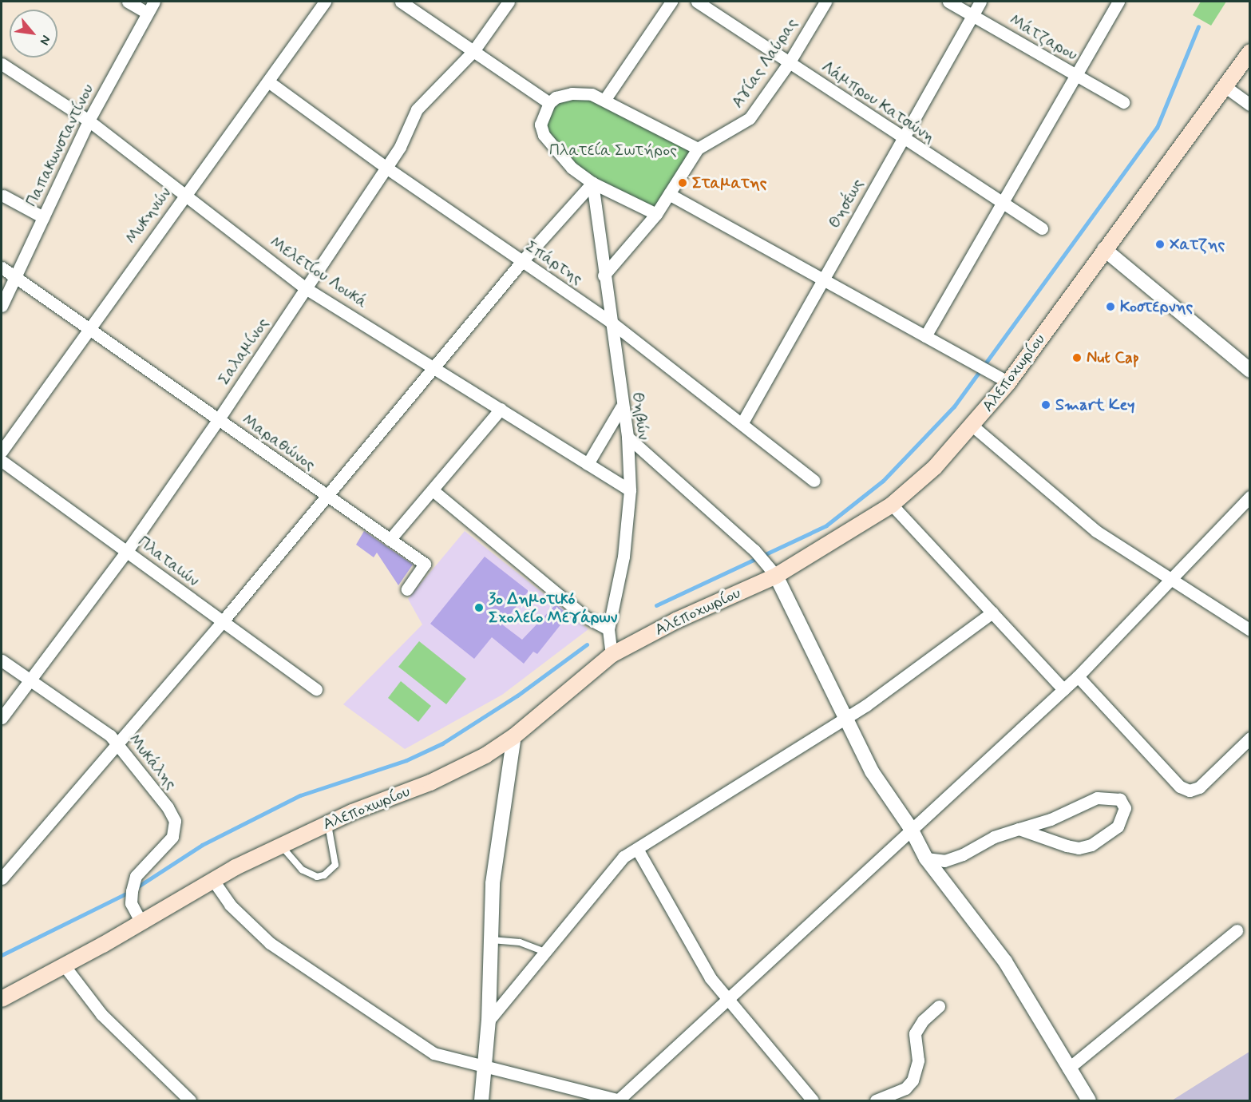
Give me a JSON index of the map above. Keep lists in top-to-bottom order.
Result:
{
  "streets": {
    "main road": ["Αλεποχωρίου"],
    "street": [
      "Μάτζαρου",
      "Αγίας Λαύρας",
      "Λάμπρου Κατσώνη",
      "Παπακωνσταντίνου",
      "Θησέως",
      "Μυκηνών",
      "Σπάρτης",
      "Μελετίου Λουκά",
      "Σαλαμίνος",
      "Θηβών",
      "Μαραθώνος",
      "Πλαταιών",
      "Μυκάλης"
    ]
  },
  "crossings": [
    ["Μάτζαρου", "Θησέως"],
    ["Αγίας Λαύρας", "Λάμπρου Κατσώνη"],
    ["Λάμπρου Κατσώνη", "Θησέως"],
    ["Παπακωνσταντίνου", "Μελετίου Λουκά"],
    ["Παπακωνσταντίνου", "Μαραθώνος"],
    ["Θησέως", "Σπάρτης"],
    ["Μυκηνών", "Σπάρτης"],
    ["Μυκηνών", "Μελετίου Λουκά"],
    ["Μυκηνών", "Μαραθώνος"],
    ["Σπάρτης", "Σαλαμίνος"],
    ["Σπάρτης", "Θηβών"],
    ["Μελετίου Λουκά", "Σαλαμίνος"],
    ["Μελετίου Λουκά", "Θηβών"],
    ["Σαλαμίνος", "Μαραθώνος"],
    ["Σαλαμίνος", "Πλαταιών"],
    ["Σαλαμίνος", "Μυκάλης"],
    ["Αλεποχωρίου", "Θηβών"],
    ["Αλεποχωρίου", "Μυκάλης"]
  ],
  "parks": ["Πλατεία Σωτήρος"],
  "places": [
    "Σταματης",
    "Χατζης",
    "Κοστερνης",
    "Nut Cap",
    "Smart Key",
    "3ο Δημοτικό Σχολείο Μεγάρων"
  ],
  "north": "bottom right"
}
